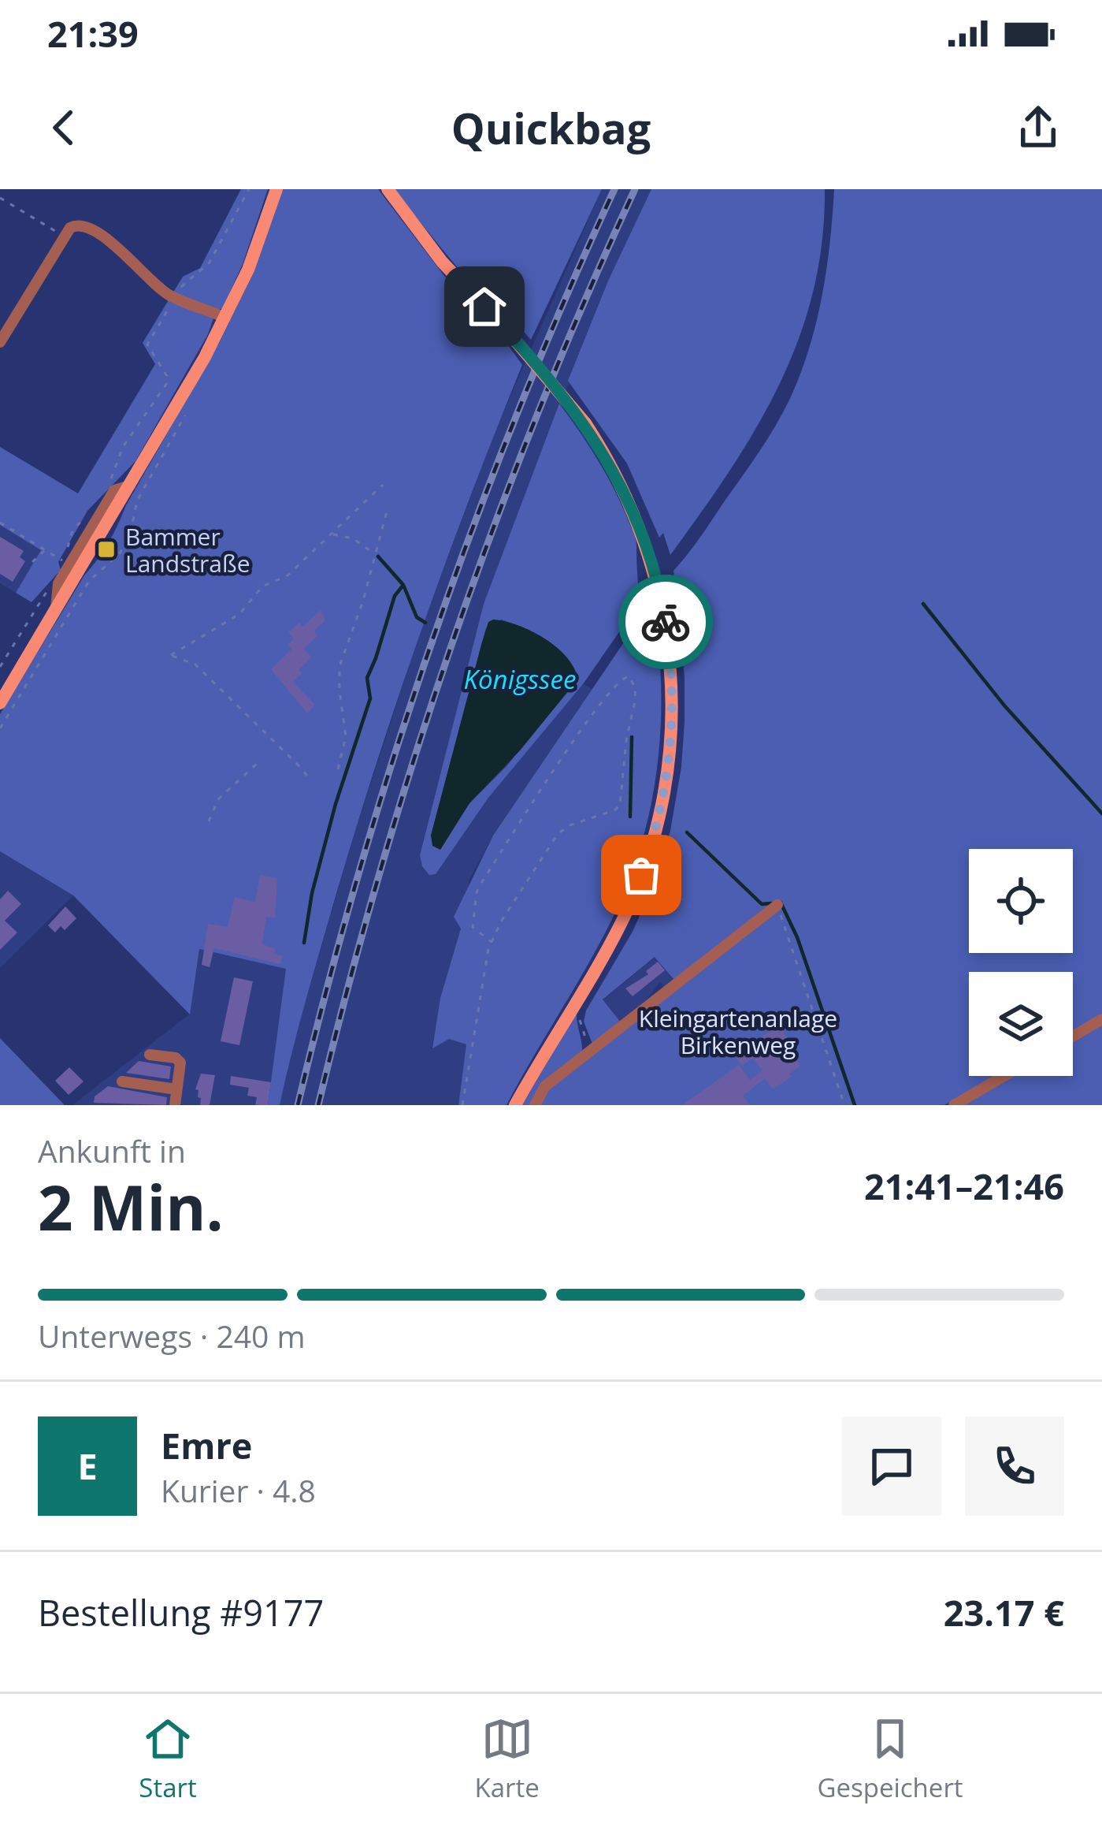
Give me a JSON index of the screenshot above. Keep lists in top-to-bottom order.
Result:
{
  "water": ["Königssee"],
  "parks": ["Kleingartenanlage Birkenweg"],
  "places": {
    "transit": ["Bammer Landstraße"]
  },
  "page": {
    "status": "21:39",
    "header": "Quickbag",
    "heading": ["2 Min.", "Ankunft in", "21:41–21:46"],
    "panel": [
      "Emre",
      "Kurier · 4.8",
      "Bestellung #9177",
      "23.17 €"
    ],
    "bar": "Unterwegs · 240 m",
    "round": "E",
    "tabs": ["Start", "Karte", "Gespeichert"]
  }
}
